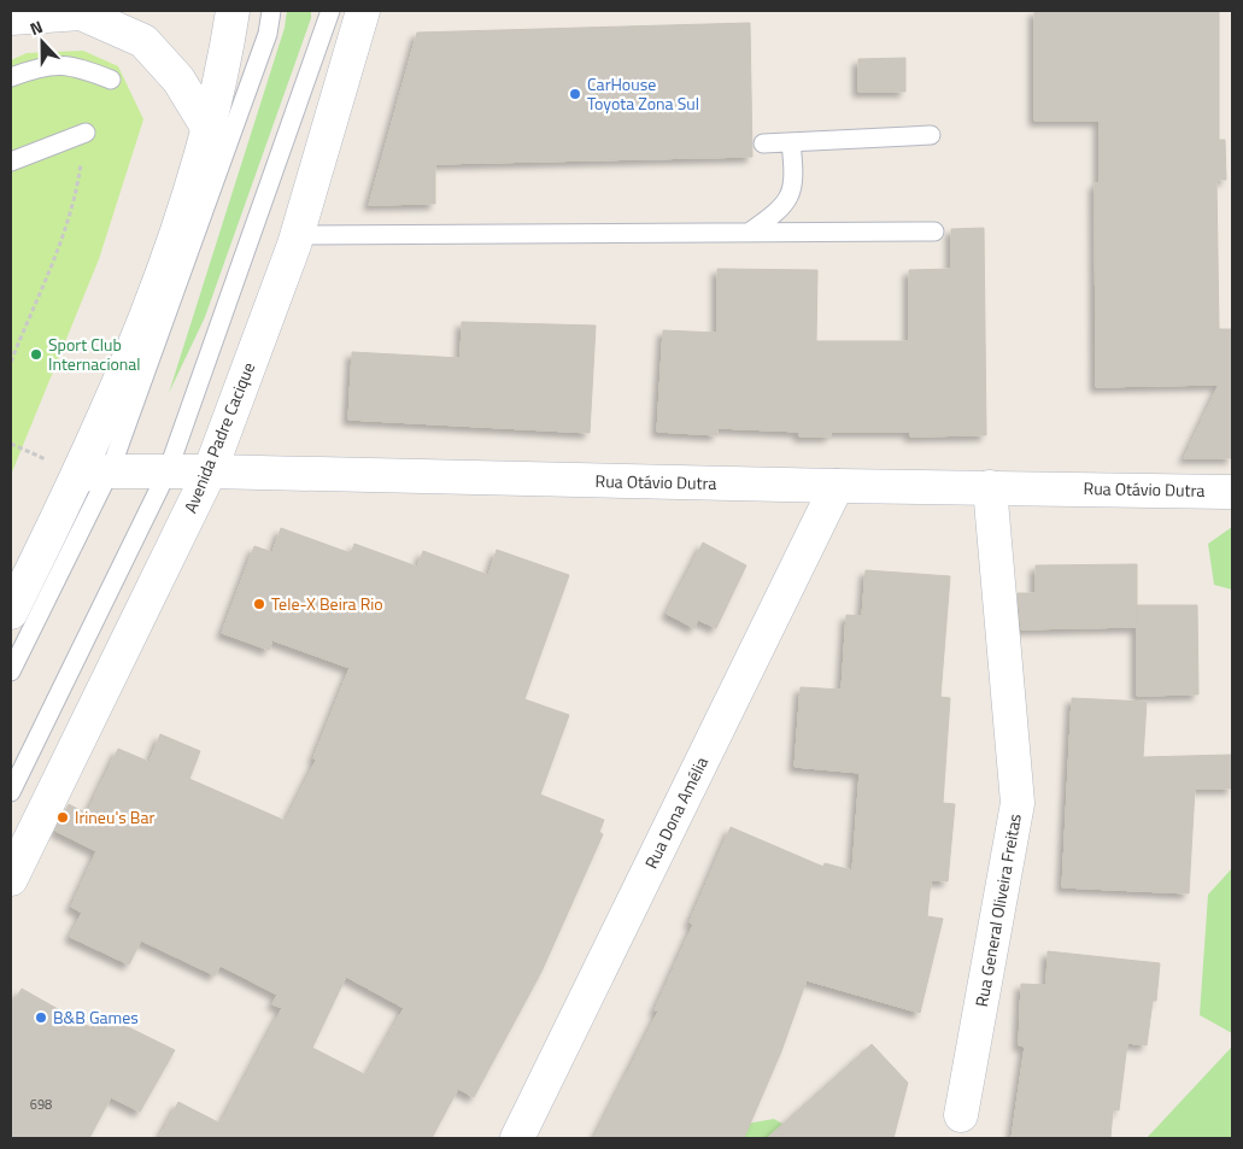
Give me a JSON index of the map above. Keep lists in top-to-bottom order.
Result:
{
  "streets": {
    "street": [
      "Avenida Padre Cacique",
      "Rua Otávio Dutra",
      "Rua Dona Amélia",
      "Rua General Oliveira Freitas"
    ]
  },
  "crossings": [
    ["Avenida Padre Cacique", "Rua Otávio Dutra"],
    ["Rua Otávio Dutra", "Rua Dona Amélia"],
    ["Rua Otávio Dutra", "Rua General Oliveira Freitas"]
  ],
  "places": [
    "CarHouse Toyota Zona Sul",
    "Sport Club Internacional",
    "Tele-X Beira Rio",
    "Irineu's Bar",
    "B&B Games"
  ],
  "house_numbers": ["698"],
  "north": "top"
}
